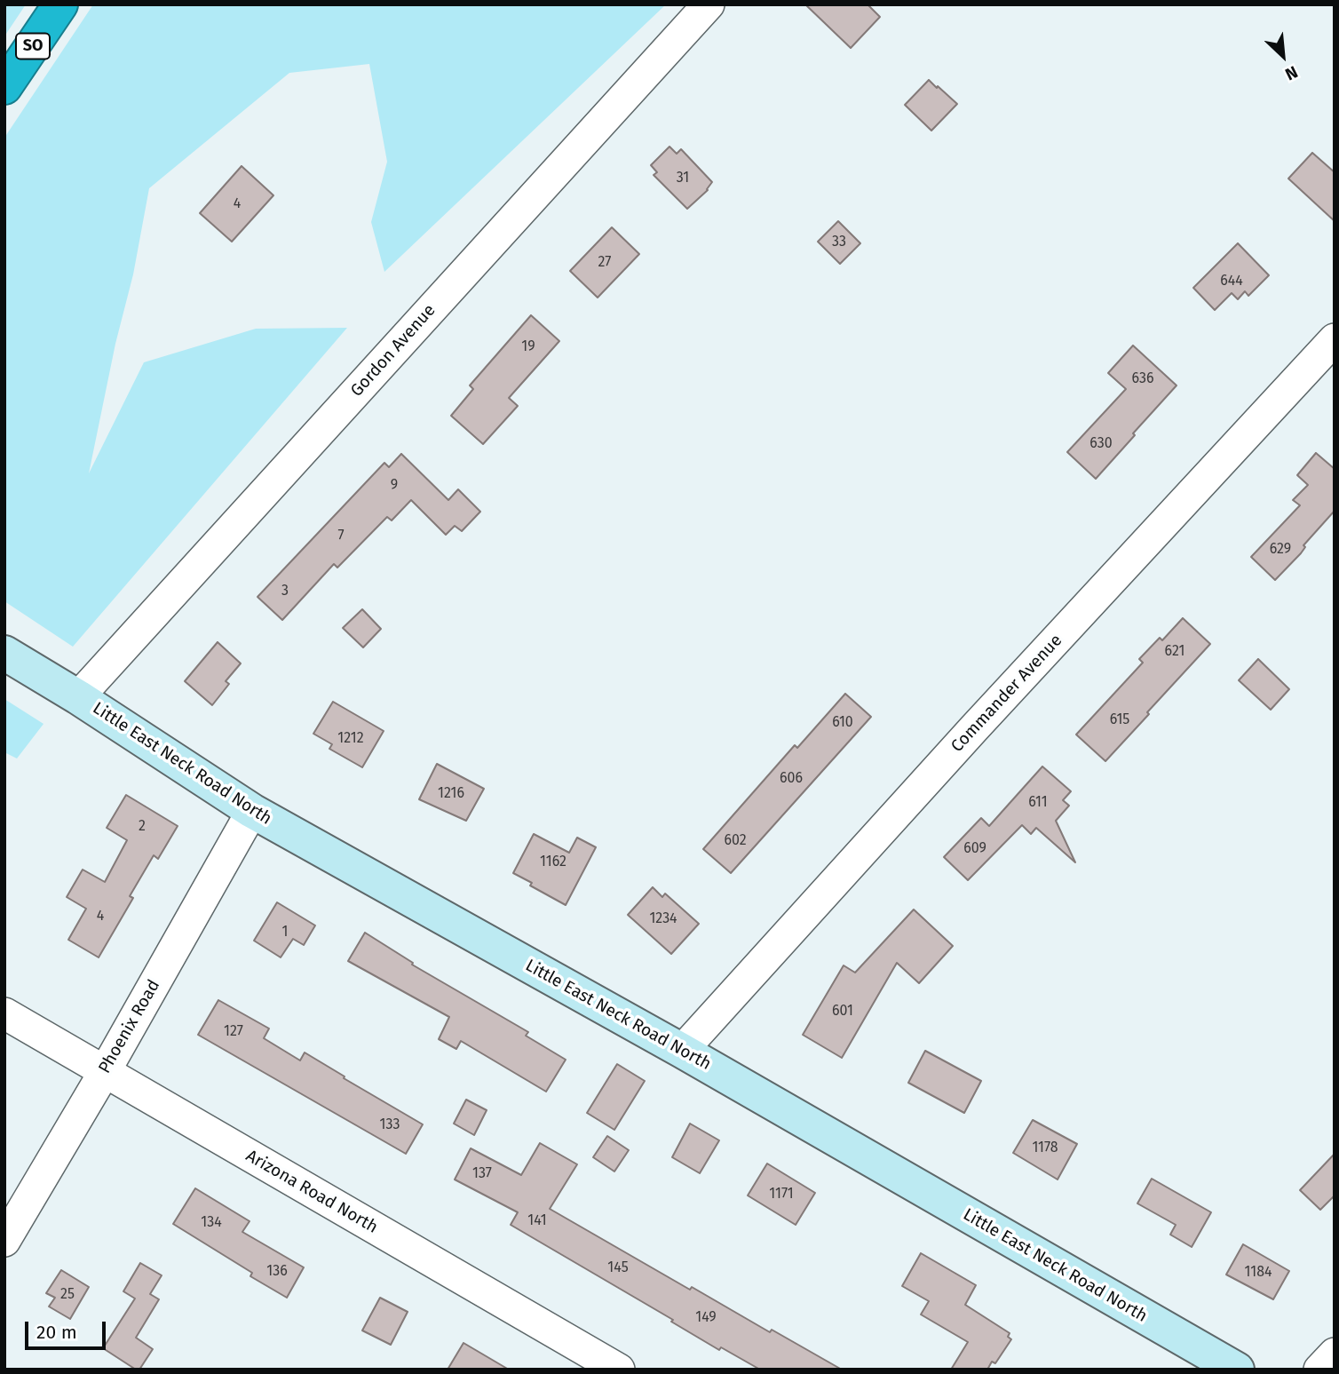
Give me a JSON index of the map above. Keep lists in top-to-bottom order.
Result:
{
  "streets": {
    "highway": ["SO"],
    "main road": ["Little East Neck Road North"],
    "street": [
      "Gordon Avenue",
      "Commander Avenue",
      "Phoenix Road",
      "Arizona Road North"
    ]
  },
  "crossings": [
    ["Gordon Avenue", "Little East Neck Road North"],
    ["Commander Avenue", "Little East Neck Road North"],
    ["Little East Neck Road North", "Phoenix Road"],
    ["Phoenix Road", "Arizona Road North"]
  ],
  "house_numbers": [
    "31",
    "4",
    "33",
    "27",
    "644",
    "19",
    "636",
    "630",
    "9",
    "7",
    "629",
    "3",
    "621",
    "615",
    "610",
    "1212",
    "606",
    "1216",
    "611",
    "2",
    "602",
    "609",
    "1162",
    "4",
    "1234",
    "1",
    "601",
    "127",
    "133",
    "1178",
    "137",
    "1171",
    "141",
    "134",
    "145",
    "136",
    "1184",
    "25",
    "149"
  ],
  "scale_bar": "20 m",
  "north": "bottom right"
}
